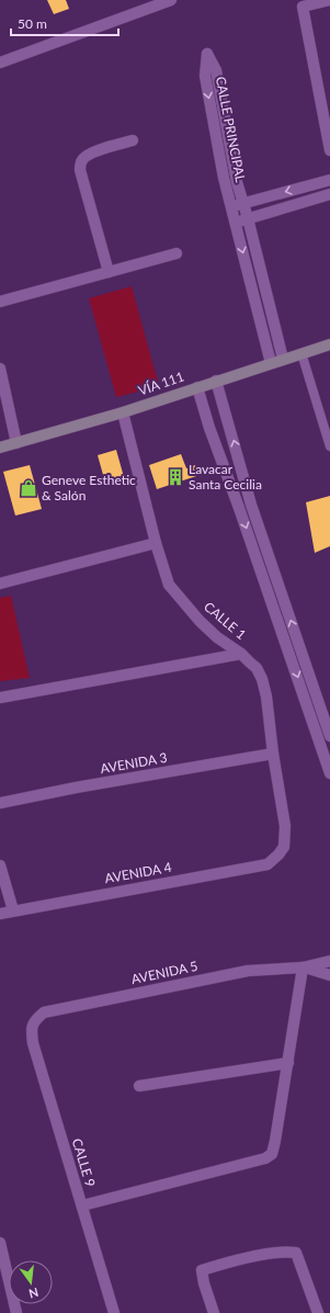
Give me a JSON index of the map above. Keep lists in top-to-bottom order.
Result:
{
  "streets": {
    "main road": ["VÍA 111"],
    "street": [
      "CALLE PRINCIPAL",
      "CALLE 1",
      "AVENIDA 3",
      "AVENIDA 4",
      "AVENIDA 5",
      "CALLE 9"
    ]
  },
  "crossings": [
    ["CALLE PRINCIPAL", "VÍA 111"],
    ["VÍA 111", "CALLE 1"],
    ["CALLE 1", "AVENIDA 3"],
    ["CALLE 1", "AVENIDA 4"],
    ["AVENIDA 5", "CALLE 9"]
  ],
  "places": {
    "building": ["Lavacar Santa Cecilia"],
    "shop": ["Geneve Esthetic & Salón"]
  },
  "scale_bar": "50 m",
  "north": "bottom"
}
